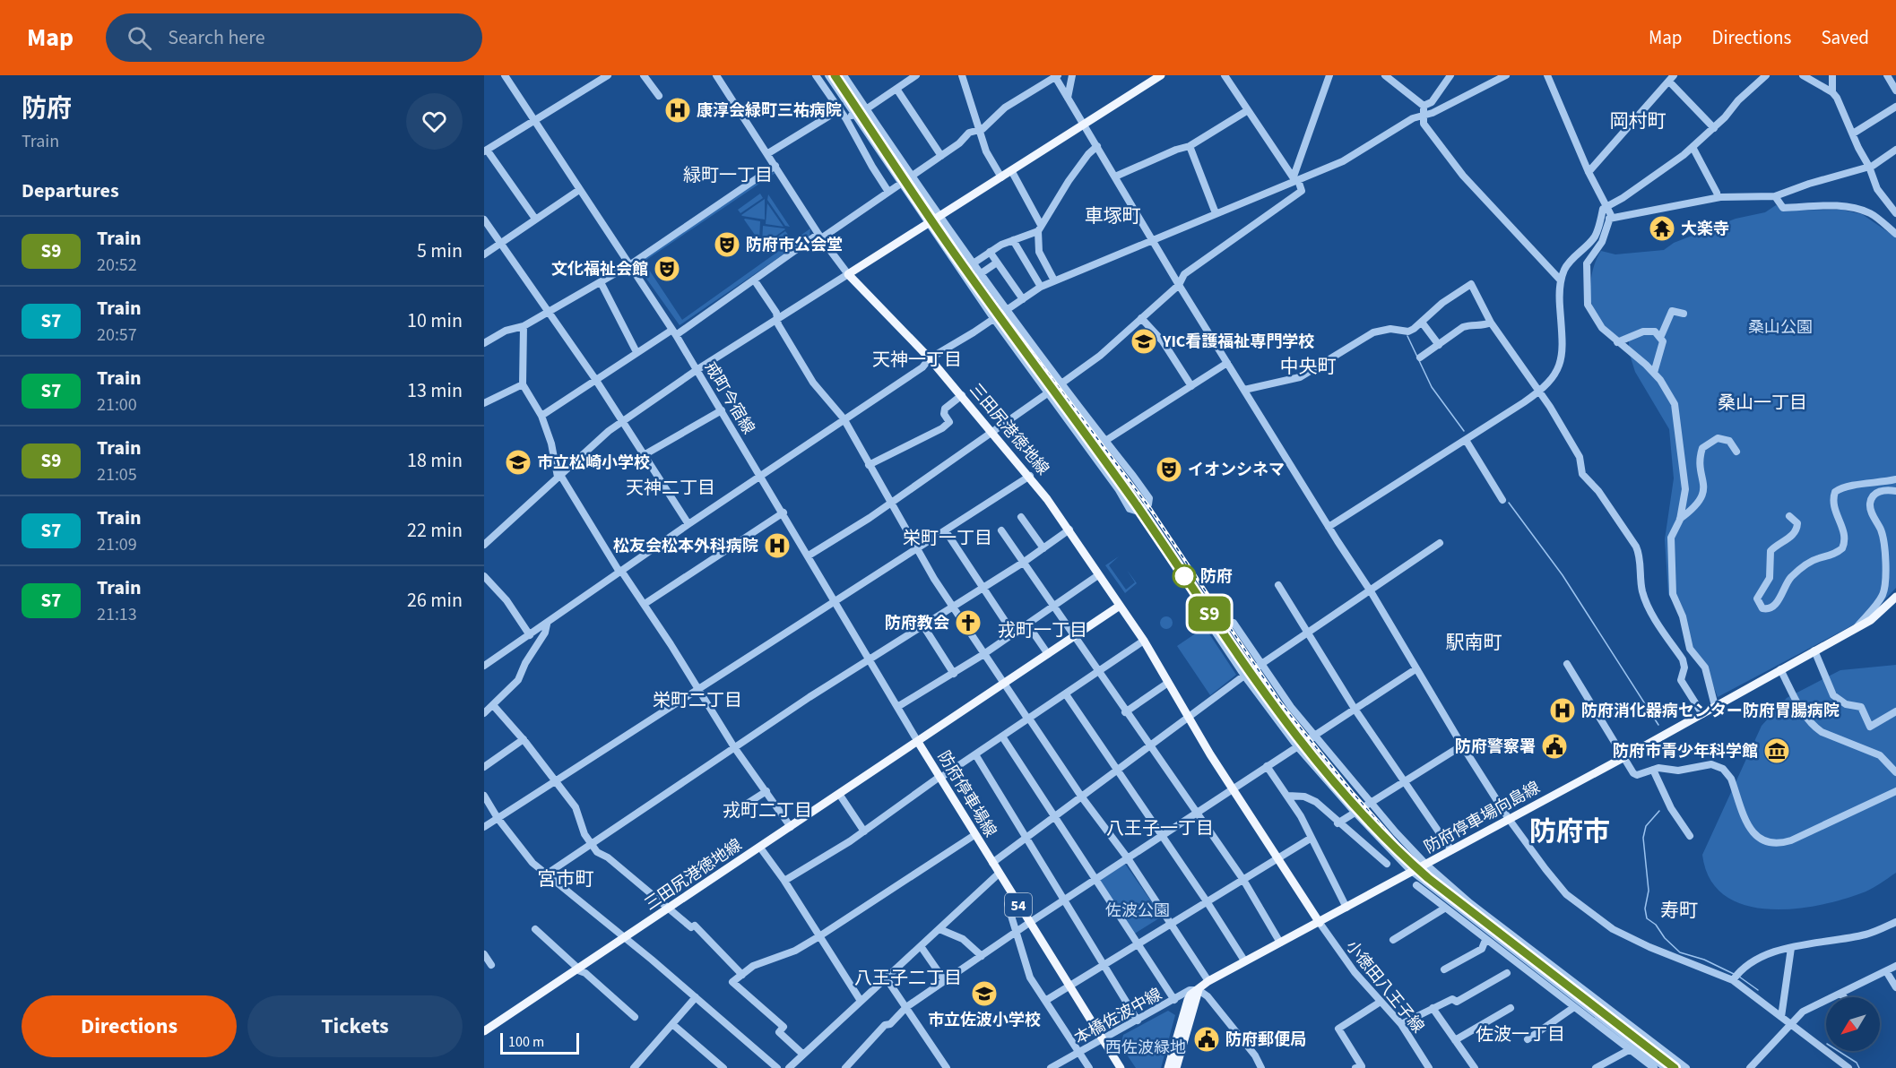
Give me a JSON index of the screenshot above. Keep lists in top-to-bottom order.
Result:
{
  "streets": {
    "main road": [
      "三田尻港徳地線",
      "防府停車場線",
      "防府停車場向島線",
      "54"
    ],
    "street": ["戒町今宿線", "小徳田八王子線", "本橋佐波中線"]
  },
  "crossings": [
    ["戒町今宿線", "三田尻港徳地線"],
    ["戒町今宿線", "防府停車場線"],
    ["三田尻港徳地線", "防府停車場線"],
    ["防府停車場線", "本橋佐波中線"],
    ["防府停車場向島線", "小徳田八王子線"],
    ["防府停車場向島線", "本橋佐波中線"]
  ],
  "districts": [
    "岡村町",
    "緑町一丁目",
    "車塚町",
    "天神一丁目",
    "中央町",
    "桑山一丁目",
    "天神二丁目",
    "栄町一丁目",
    "戎町一丁目",
    "駅南町",
    "栄町二丁目",
    "戎町二丁目",
    "八王子一丁目",
    "防府市",
    "宮市町",
    "寿町",
    "八王子二丁目",
    "佐波一丁目"
  ],
  "parks": ["桑山公園", "佐波公園", "西佐波緑地"],
  "places": {
    "hospital": ["康淳会緑町三祐病院", "松友会松本外科病院", "防府消化器病センター防府胃腸病院"],
    "temple": ["大楽寺"],
    "theatre": ["防府市公会堂", "文化福祉会館", "イオンシネマ"],
    "school or university": ["YIC看護福祉専門学校", "市立松崎小学校", "市立佐波小学校"],
    "other": ["防府"],
    "church": ["防府教会"],
    "public building": ["防府警察署", "防府郵便局"],
    "museum": ["防府市青少年科学館"]
  },
  "scale_bar": "100 m",
  "north": "bottom left",
  "page": {
    "header": "Map",
    "search": "Search here",
    "nav": ["Map", "Directions", "Saved"],
    "heading": [
      ["防府", "Train"],
      "Departures"
    ],
    "on_map": "S9",
    "list": [
      {
        "mark": "S9",
        "name": "Train",
        "note": "20:52",
        "value": "5 min"
      },
      {
        "mark": "S7",
        "name": "Train",
        "note": "20:57",
        "value": "10 min"
      },
      {
        "mark": "S7",
        "name": "Train",
        "note": "21:00",
        "value": "13 min"
      },
      {
        "mark": "S9",
        "name": "Train",
        "note": "21:05",
        "value": "18 min"
      },
      {
        "mark": "S7",
        "name": "Train",
        "note": "21:09",
        "value": "22 min"
      },
      {
        "mark": "S7",
        "name": "Train",
        "note": "21:13",
        "value": "26 min"
      }
    ],
    "buttons": ["Directions", "Tickets"],
    "scale": "100 m"
  }
}
